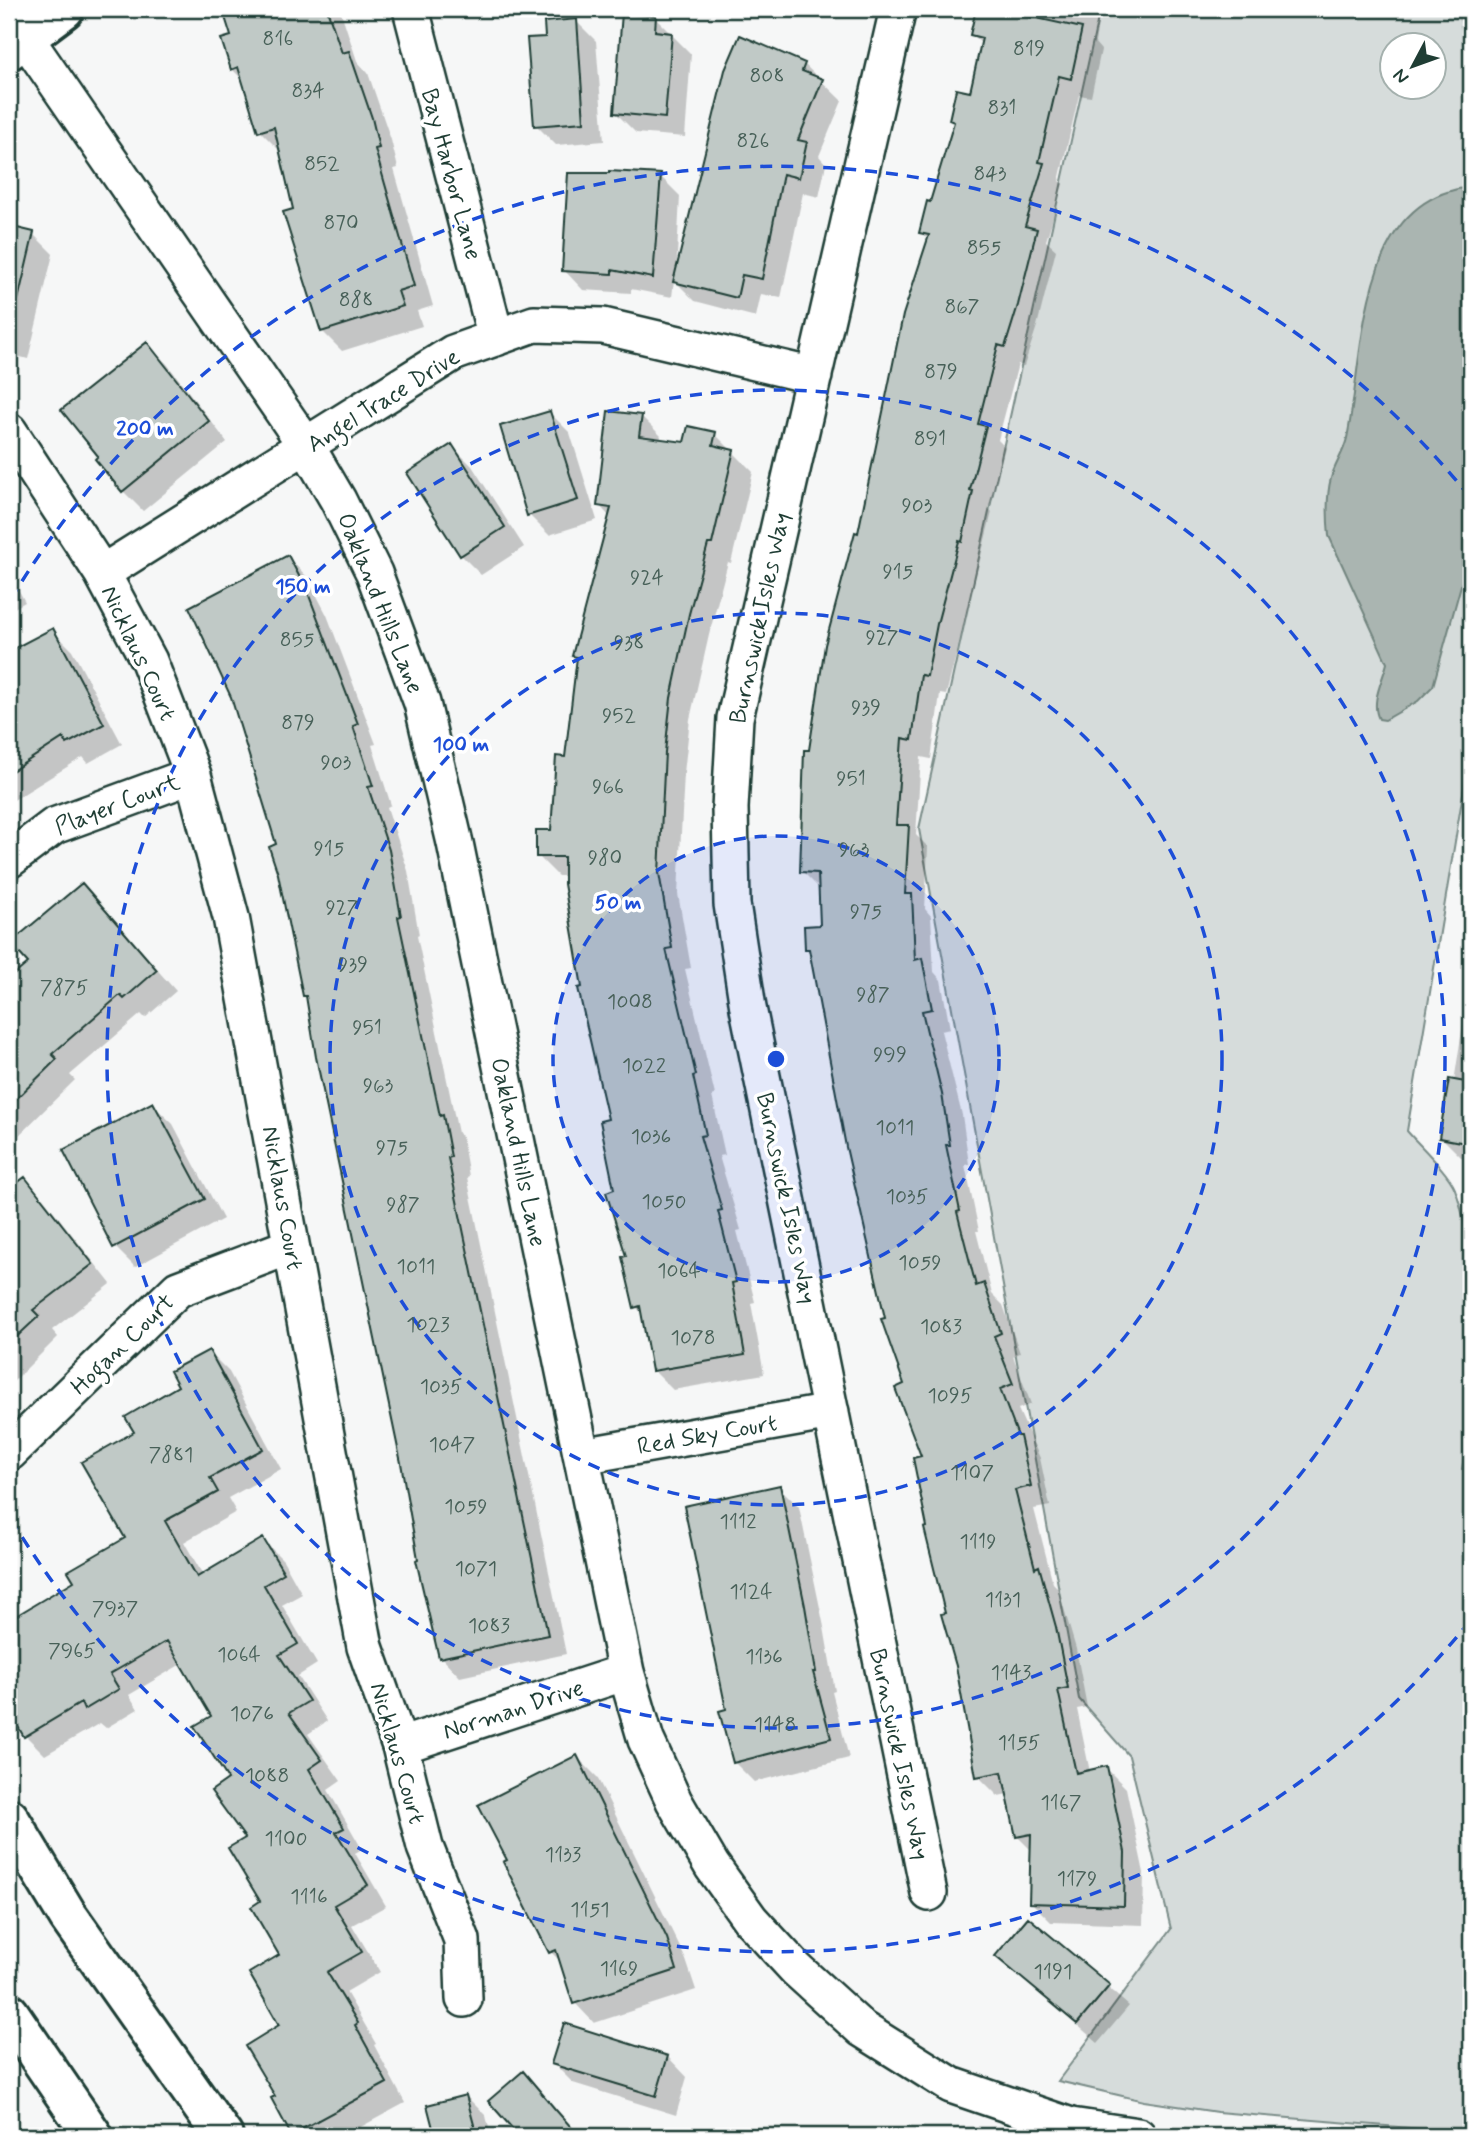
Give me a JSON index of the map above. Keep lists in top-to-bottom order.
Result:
{
  "streets": {
    "street": [
      "Bay Harbor Lane",
      "Angel Trace Drive",
      "Oakland Hills Lane",
      "Burnswick Isles Way",
      "Nicklaus Court",
      "Player Court",
      "Hogan Court",
      "Red Sky Court",
      "Norman Drive"
    ]
  },
  "crossings": [
    ["Bay Harbor Lane", "Angel Trace Drive"],
    ["Angel Trace Drive", "Oakland Hills Lane"],
    ["Angel Trace Drive", "Burnswick Isles Way"],
    ["Angel Trace Drive", "Nicklaus Court"],
    ["Oakland Hills Lane", "Red Sky Court"],
    ["Oakland Hills Lane", "Norman Drive"],
    ["Burnswick Isles Way", "Red Sky Court"],
    ["Nicklaus Court", "Player Court"],
    ["Nicklaus Court", "Hogan Court"],
    ["Nicklaus Court", "Norman Drive"]
  ],
  "house_numbers": [
    "816",
    "819",
    "808",
    "834",
    "831",
    "826",
    "852",
    "843",
    "870",
    "855",
    "888",
    "867",
    "879",
    "891",
    "903",
    "915",
    "924",
    "927",
    "855",
    "938",
    "939",
    "952",
    "879",
    "903",
    "951",
    "966",
    "915",
    "963",
    "980",
    "927",
    "975",
    "939",
    "7875",
    "987",
    "1008",
    "951",
    "999",
    "1022",
    "963",
    "1011",
    "1036",
    "975",
    "1035",
    "1050",
    "987",
    "1059",
    "1011",
    "1064",
    "1023",
    "1083",
    "1078",
    "1035",
    "1095",
    "1047",
    "7881",
    "1107",
    "1059",
    "1112",
    "1119",
    "1071",
    "1124",
    "1131",
    "7937",
    "1083",
    "7965",
    "1064",
    "1136",
    "1143",
    "1076",
    "1148",
    "1155",
    "1088",
    "1167",
    "1100",
    "1133",
    "1179",
    "1116",
    "1151",
    "1169",
    "1191"
  ],
  "north": "bottom left",
  "rings": [
    "200 m",
    "150 m",
    "100 m",
    "50 m"
  ]
}
